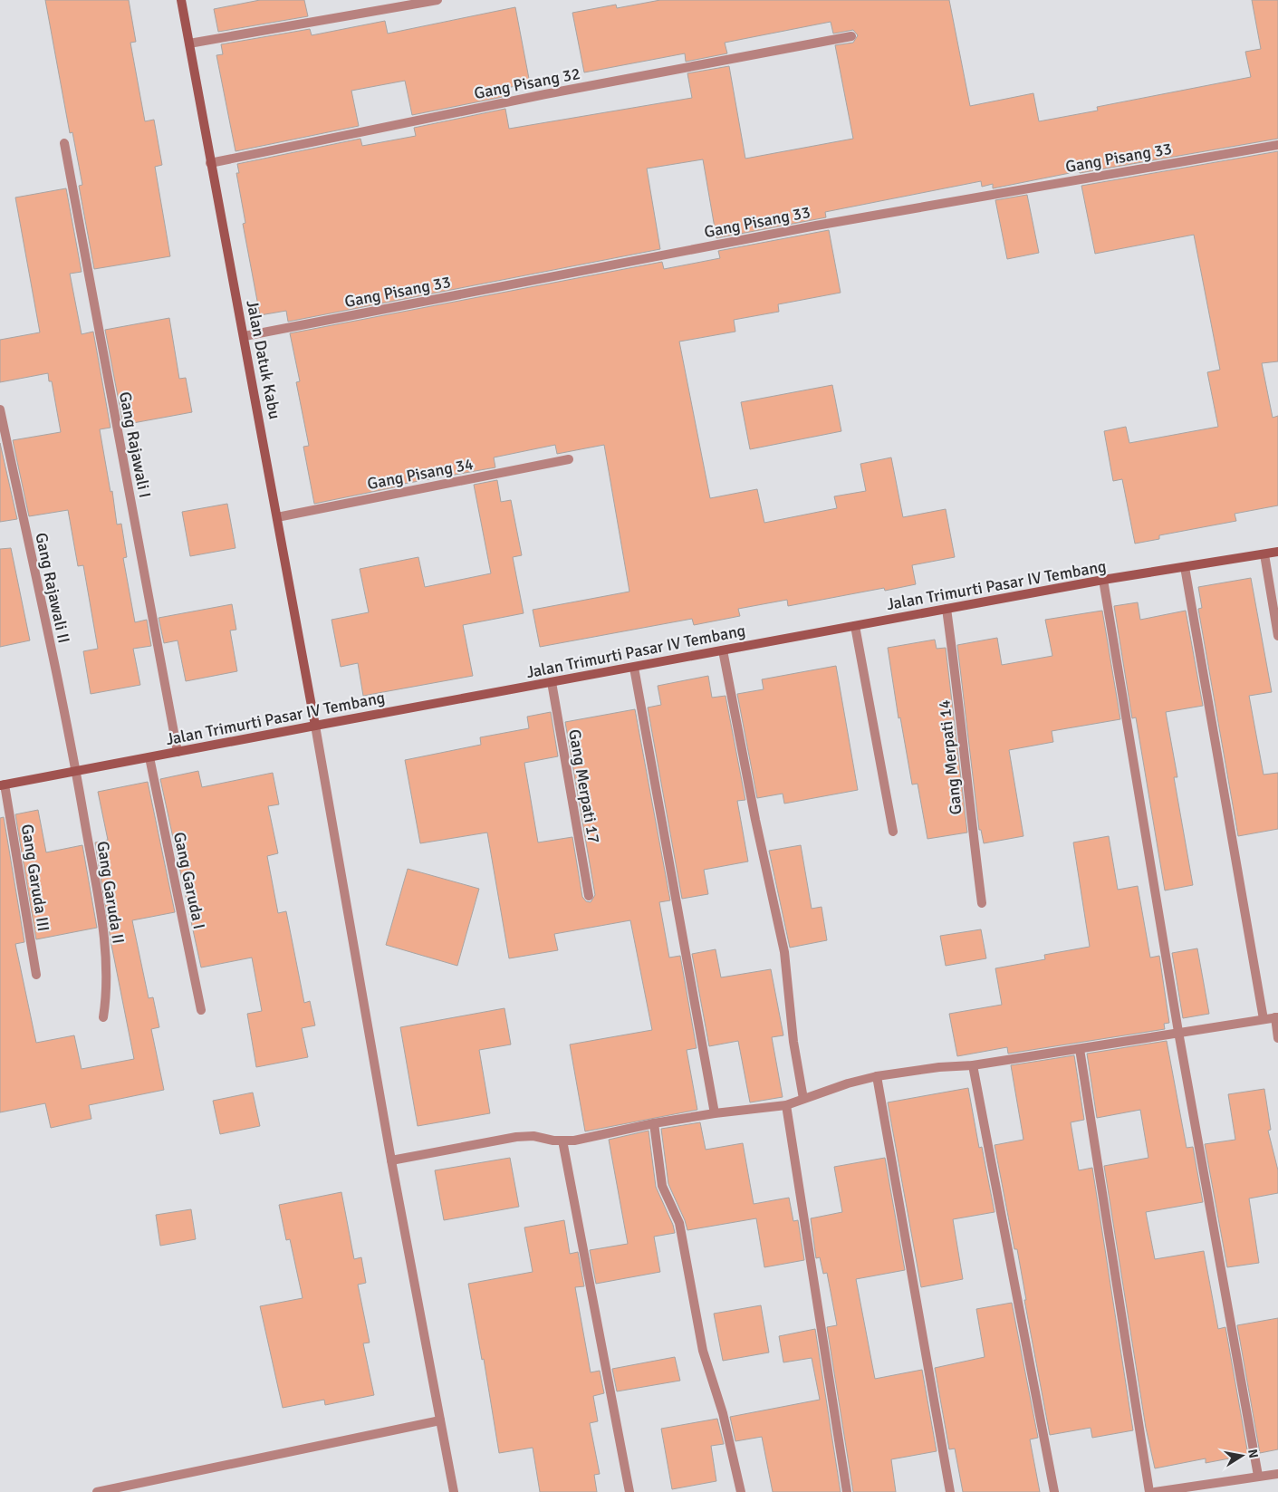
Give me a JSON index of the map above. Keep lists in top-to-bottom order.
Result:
{
  "streets": {
    "street": [
      "Gang Pisang 32",
      "Gang Pisang 33",
      "Jalan Datuk Kabu",
      "Gang Rajawali I",
      "Gang Pisang 34",
      "Jalan Trimurti Pasar IV Tembang",
      "Gang Rajawali II",
      "Gang Merpati 14",
      "Gang Merpati 17",
      "Gang Garuda III",
      "Gang Garuda I",
      "Gang Garuda II"
    ]
  },
  "crossings": [
    ["Gang Pisang 32", "Jalan Datuk Kabu"],
    ["Gang Pisang 33", "Jalan Datuk Kabu"],
    ["Jalan Datuk Kabu", "Gang Pisang 34"],
    ["Jalan Datuk Kabu", "Jalan Trimurti Pasar IV Tembang"],
    ["Gang Rajawali I", "Jalan Trimurti Pasar IV Tembang"],
    ["Jalan Trimurti Pasar IV Tembang", "Gang Rajawali II"],
    ["Jalan Trimurti Pasar IV Tembang", "Gang Merpati 14"],
    ["Jalan Trimurti Pasar IV Tembang", "Gang Merpati 17"],
    ["Jalan Trimurti Pasar IV Tembang", "Gang Garuda III"],
    ["Jalan Trimurti Pasar IV Tembang", "Gang Garuda I"],
    ["Jalan Trimurti Pasar IV Tembang", "Gang Garuda II"],
    ["Gang Rajawali II", "Gang Garuda II"]
  ],
  "north": "right"
}
